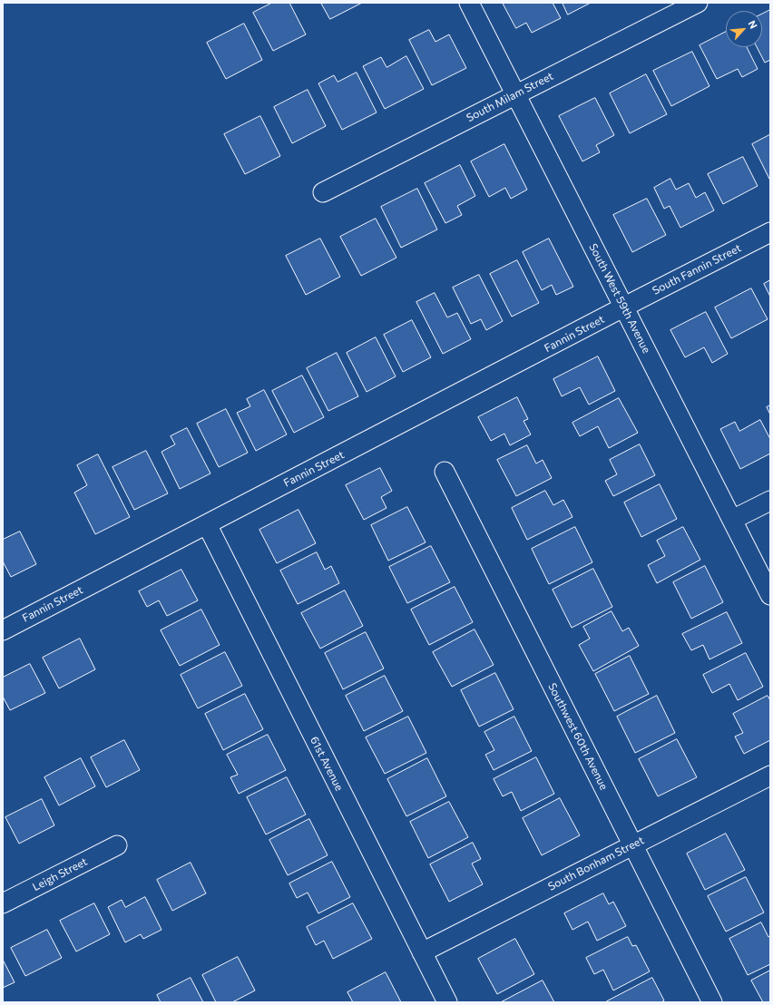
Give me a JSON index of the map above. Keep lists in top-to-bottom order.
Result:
{
  "streets": {
    "street": [
      "South Milam Street",
      "South Fannin Street",
      "South West 59th Avenue",
      "Fannin Street",
      "Southwest 60th Avenue",
      "61st Avenue",
      "South Bonham Street",
      "Leigh Street"
    ]
  },
  "crossings": [
    ["South Milam Street", "South West 59th Avenue"],
    ["South Fannin Street", "South West 59th Avenue"],
    ["South Fannin Street", "Fannin Street"],
    ["South West 59th Avenue", "Fannin Street"],
    ["Fannin Street", "61st Avenue"],
    ["Southwest 60th Avenue", "South Bonham Street"],
    ["61st Avenue", "South Bonham Street"]
  ],
  "north": "top right"
}
